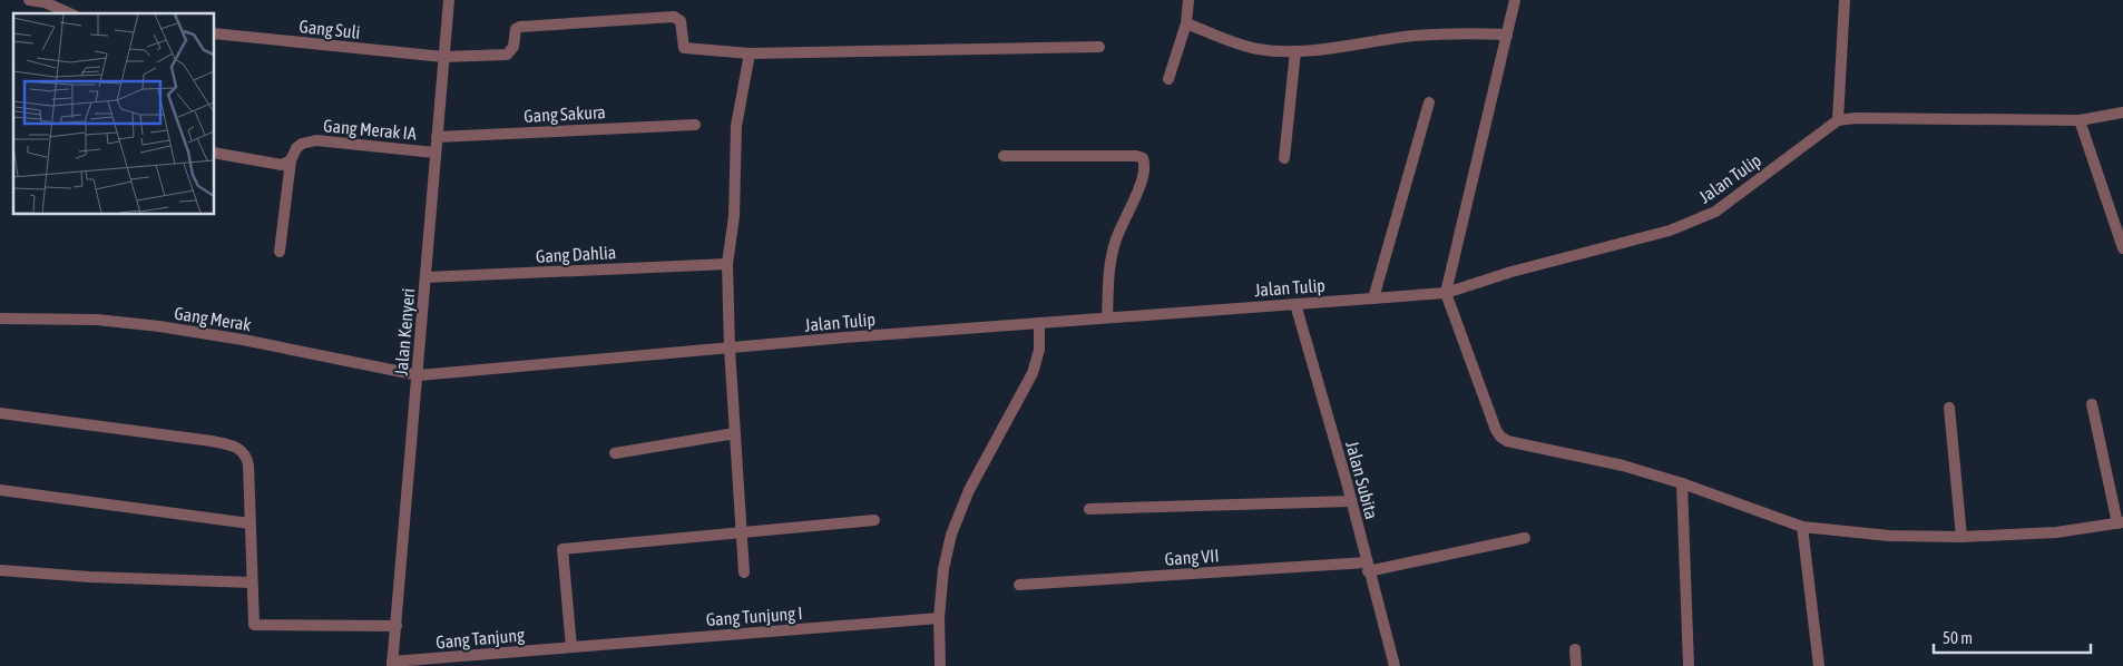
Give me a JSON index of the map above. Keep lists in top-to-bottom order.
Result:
{
  "streets": {
    "street": [
      "Gang Suli",
      "Gang Sakura",
      "Gang Merak IA",
      "Jalan Tulip",
      "Gang Dahlia",
      "Gang Merak",
      "Jalan Kenyeri",
      "Jalan Subita",
      "Gang VII",
      "Gang Tunjung I",
      "Gang Tanjung"
    ]
  },
  "crossings": [
    ["Gang Suli", "Jalan Kenyeri"],
    ["Gang Sakura", "Jalan Kenyeri"],
    ["Gang Merak IA", "Jalan Kenyeri"],
    ["Jalan Tulip", "Gang Merak"],
    ["Jalan Tulip", "Jalan Kenyeri"],
    ["Jalan Tulip", "Jalan Subita"],
    ["Gang Dahlia", "Jalan Kenyeri"],
    ["Gang Merak", "Jalan Kenyeri"],
    ["Jalan Kenyeri", "Gang Tanjung"],
    ["Jalan Subita", "Gang VII"],
    ["Gang Tunjung I", "Gang Tanjung"]
  ],
  "scale_bar": "50 m"
}
